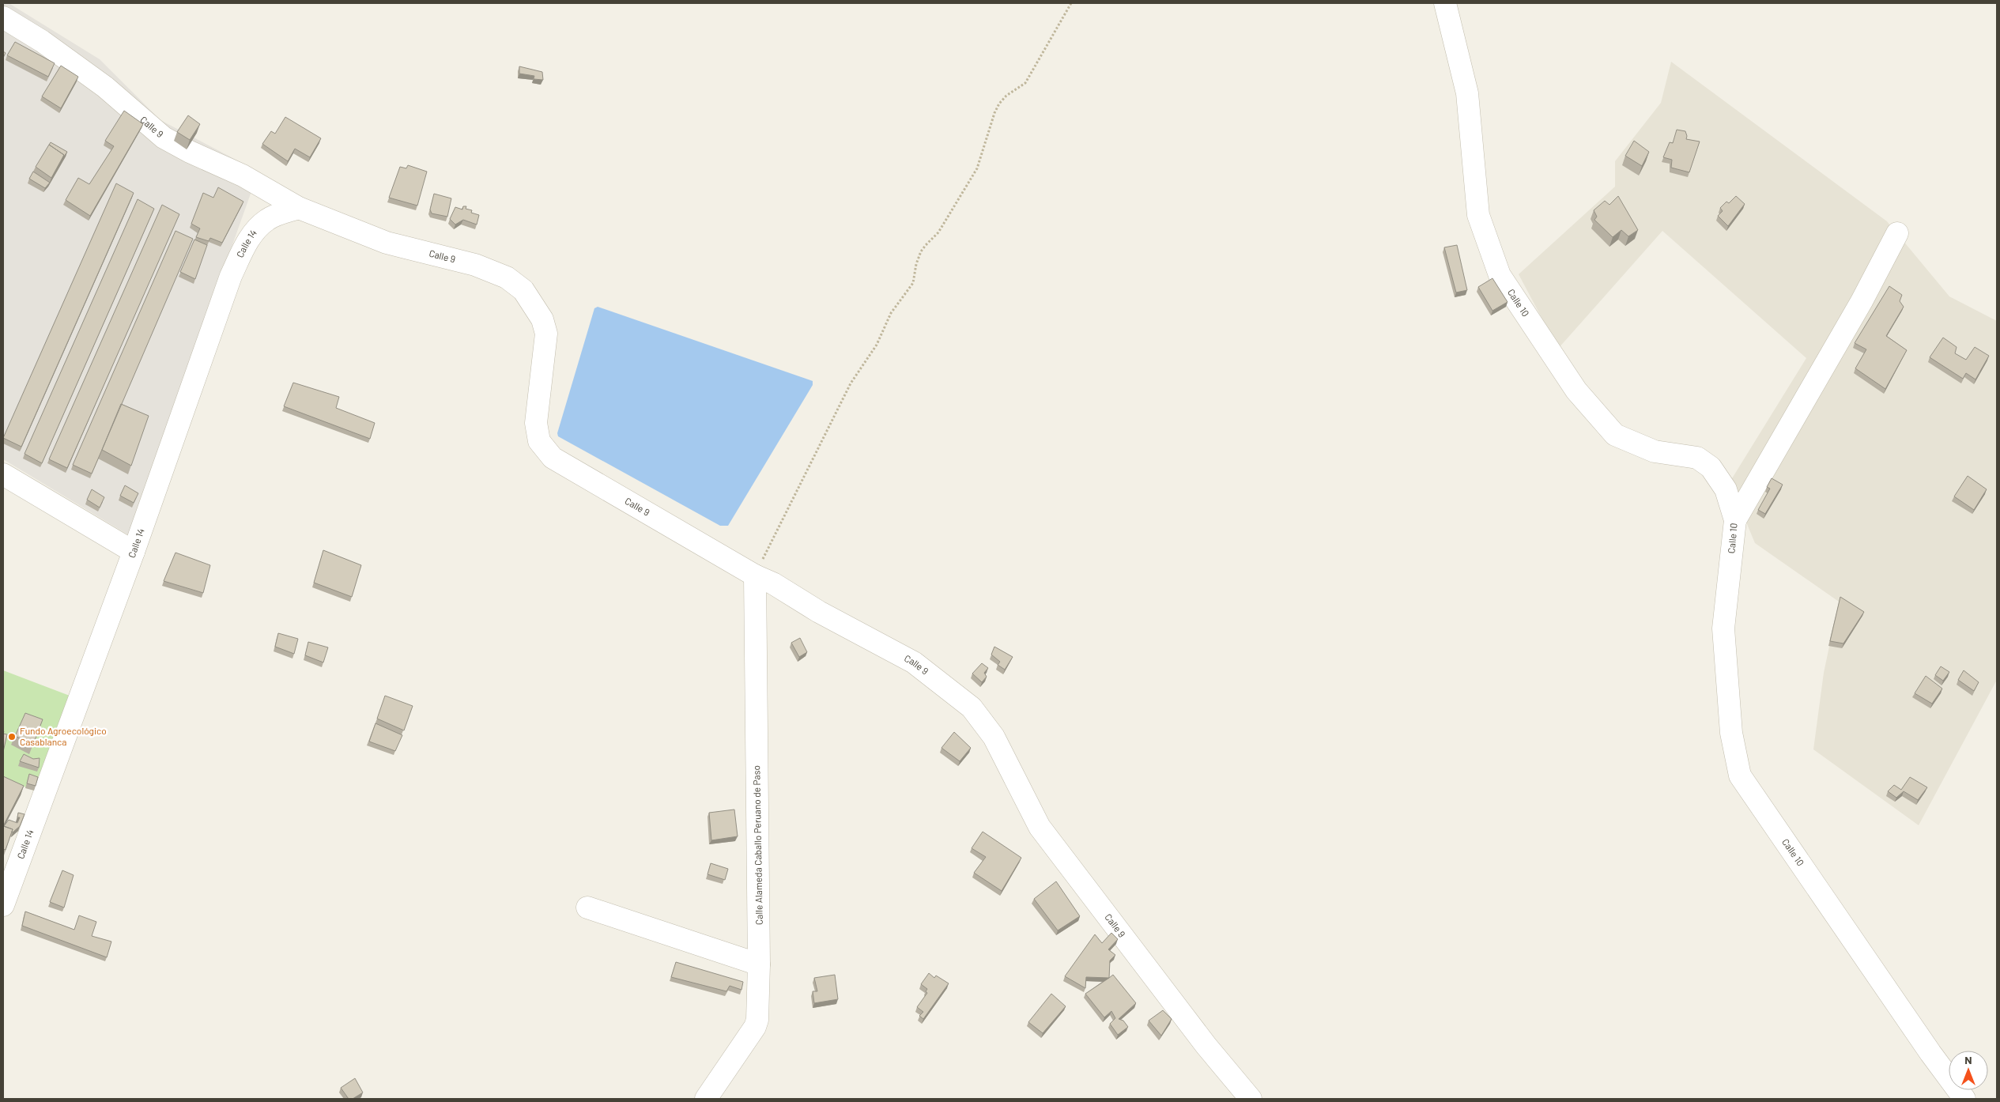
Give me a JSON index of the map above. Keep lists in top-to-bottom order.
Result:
{
  "streets": {
    "street": [
      "Calle 9",
      "Calle 14",
      "Calle 10",
      "Calle Alameda Caballo Peruano de Paso"
    ]
  },
  "crossings": [
    ["Calle 9", "Calle 14"],
    ["Calle 9", "Calle Alameda Caballo Peruano de Paso"]
  ],
  "places": ["Fundo Agroecológico Casablanca"],
  "north": "top"
}
